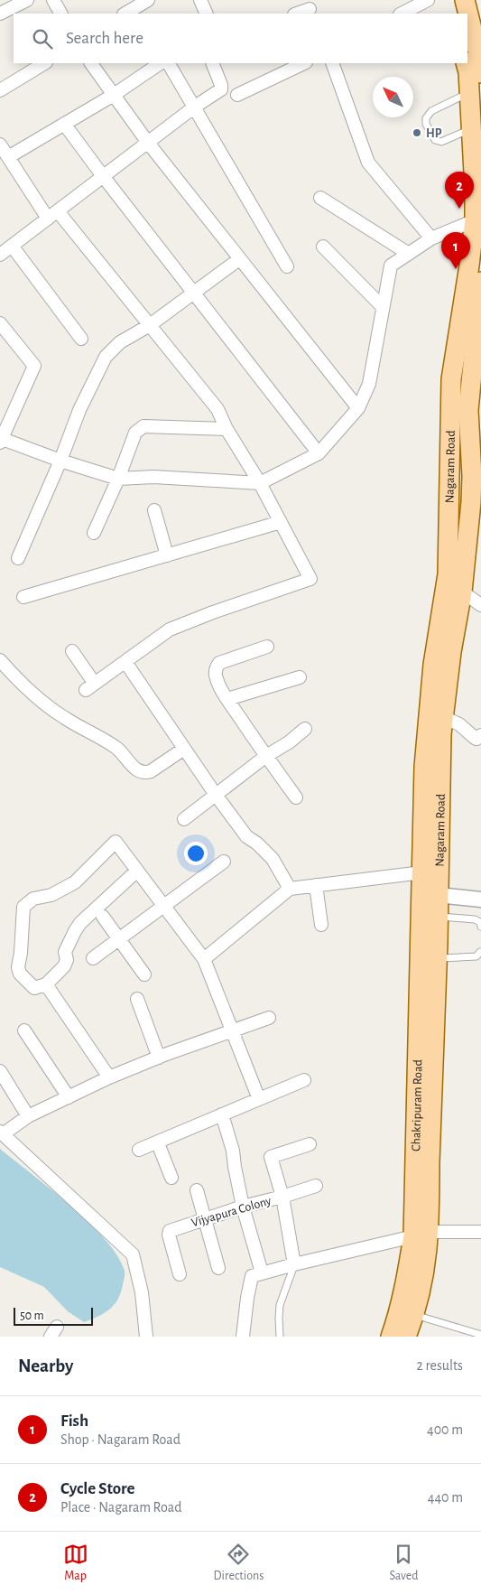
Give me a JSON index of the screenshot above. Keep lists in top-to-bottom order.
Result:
{
  "streets": {
    "main road": ["Nagaram Road", "Chakripuram Road"],
    "street": ["Vijyapura Colony"]
  },
  "crossings": [
    ["Nagaram Road", "Chakripuram Road"]
  ],
  "places": ["HP"],
  "scale_bar": "50 m",
  "north": "top left",
  "page": {
    "search": "Search here",
    "pins": ["2", "1"],
    "scale": "50 m",
    "heading": ["Nearby", "2 results"],
    "list": [
      {
        "mark": "1",
        "name": "Fish",
        "note": "Shop · Nagaram Road",
        "value": "400 m"
      },
      {
        "mark": "2",
        "name": "Cycle Store",
        "note": "Place · Nagaram Road",
        "value": "440 m"
      }
    ],
    "nav": ["Map", "Directions", "Saved"]
  }
}
